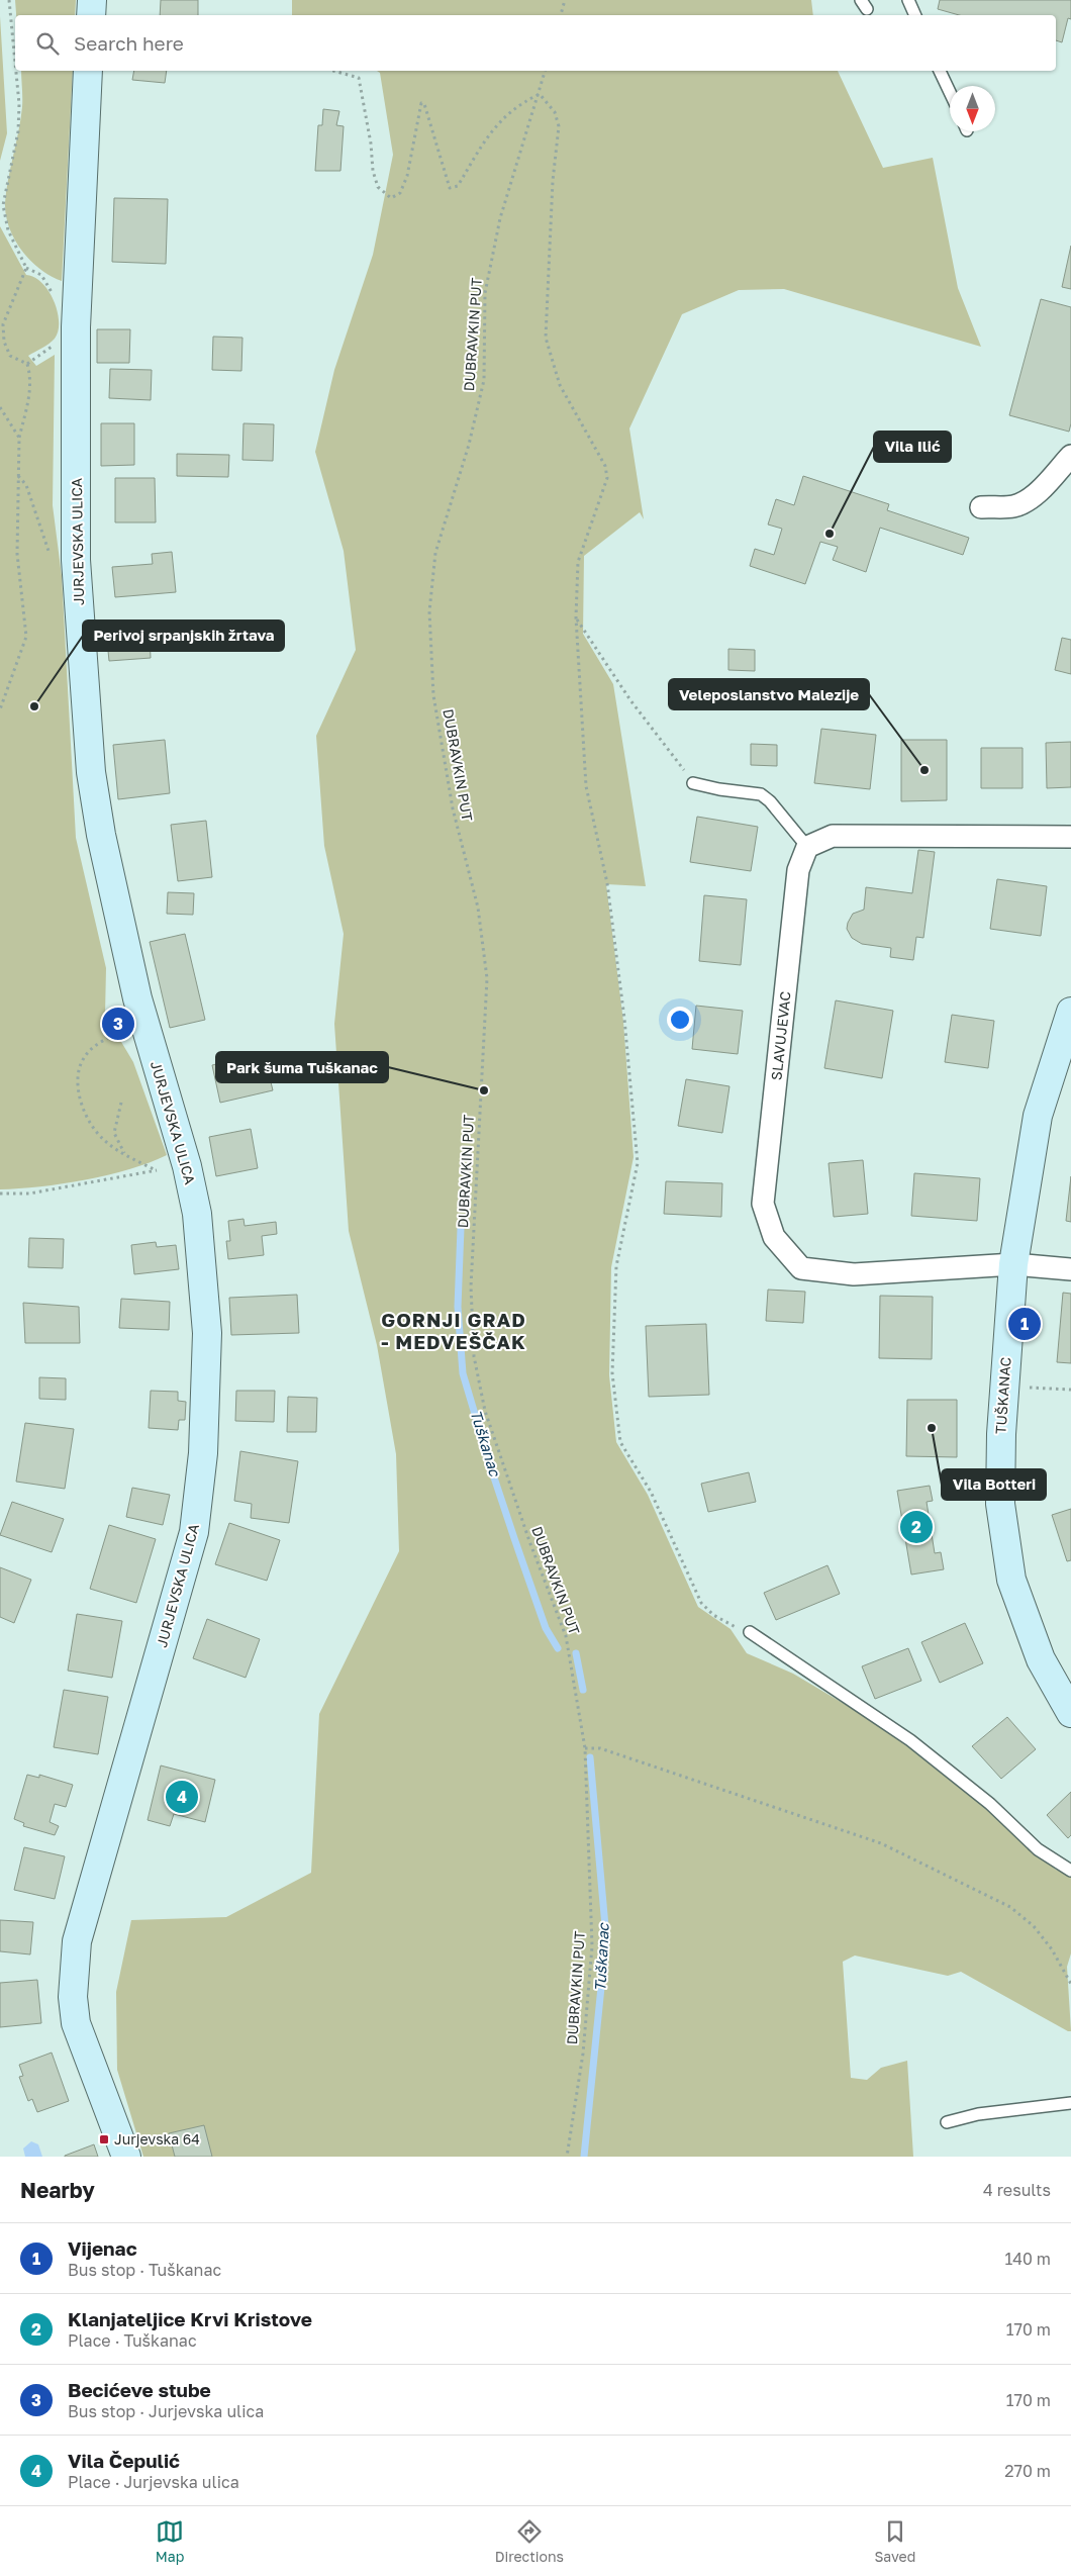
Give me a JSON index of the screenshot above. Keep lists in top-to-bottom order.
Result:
{
  "streets": {
    "street": ["JURJEVSKA ULICA", "SLAVUJEVAC", "TUŠKANAC"],
    "path": ["DUBRAVKIN PUT"]
  },
  "crossings": [
    ["SLAVUJEVAC", "TUŠKANAC"]
  ],
  "districts": ["GORNJI GRAD - MEDVEŠČAK"],
  "water": ["Tuškanac"],
  "places": {
    "other": [
      "Vila Ilić",
      "Perivoj srpanjskih žrtava",
      "Veleposlanstvo Malezije",
      "Park šuma Tuškanac",
      "Vila Botteri"
    ],
    "transit": ["Jurjevska 64"]
  },
  "north": "bottom",
  "page": {
    "search": "Search here",
    "pins": [
      "3",
      "1",
      "2",
      "4"
    ],
    "heading": ["Nearby", "4 results"],
    "list": [
      {
        "mark": "1",
        "name": "Vijenac",
        "note": "Bus stop · Tuškanac",
        "value": "140 m"
      },
      {
        "mark": "2",
        "name": "Klanjateljice Krvi Kristove",
        "note": "Place · Tuškanac",
        "value": "170 m"
      },
      {
        "mark": "3",
        "name": "Becićeve stube",
        "note": "Bus stop · Jurjevska ulica",
        "value": "170 m"
      },
      {
        "mark": "4",
        "name": "Vila Čepulić",
        "note": "Place · Jurjevska ulica",
        "value": "270 m"
      }
    ],
    "nav": ["Map", "Directions", "Saved"]
  }
}
